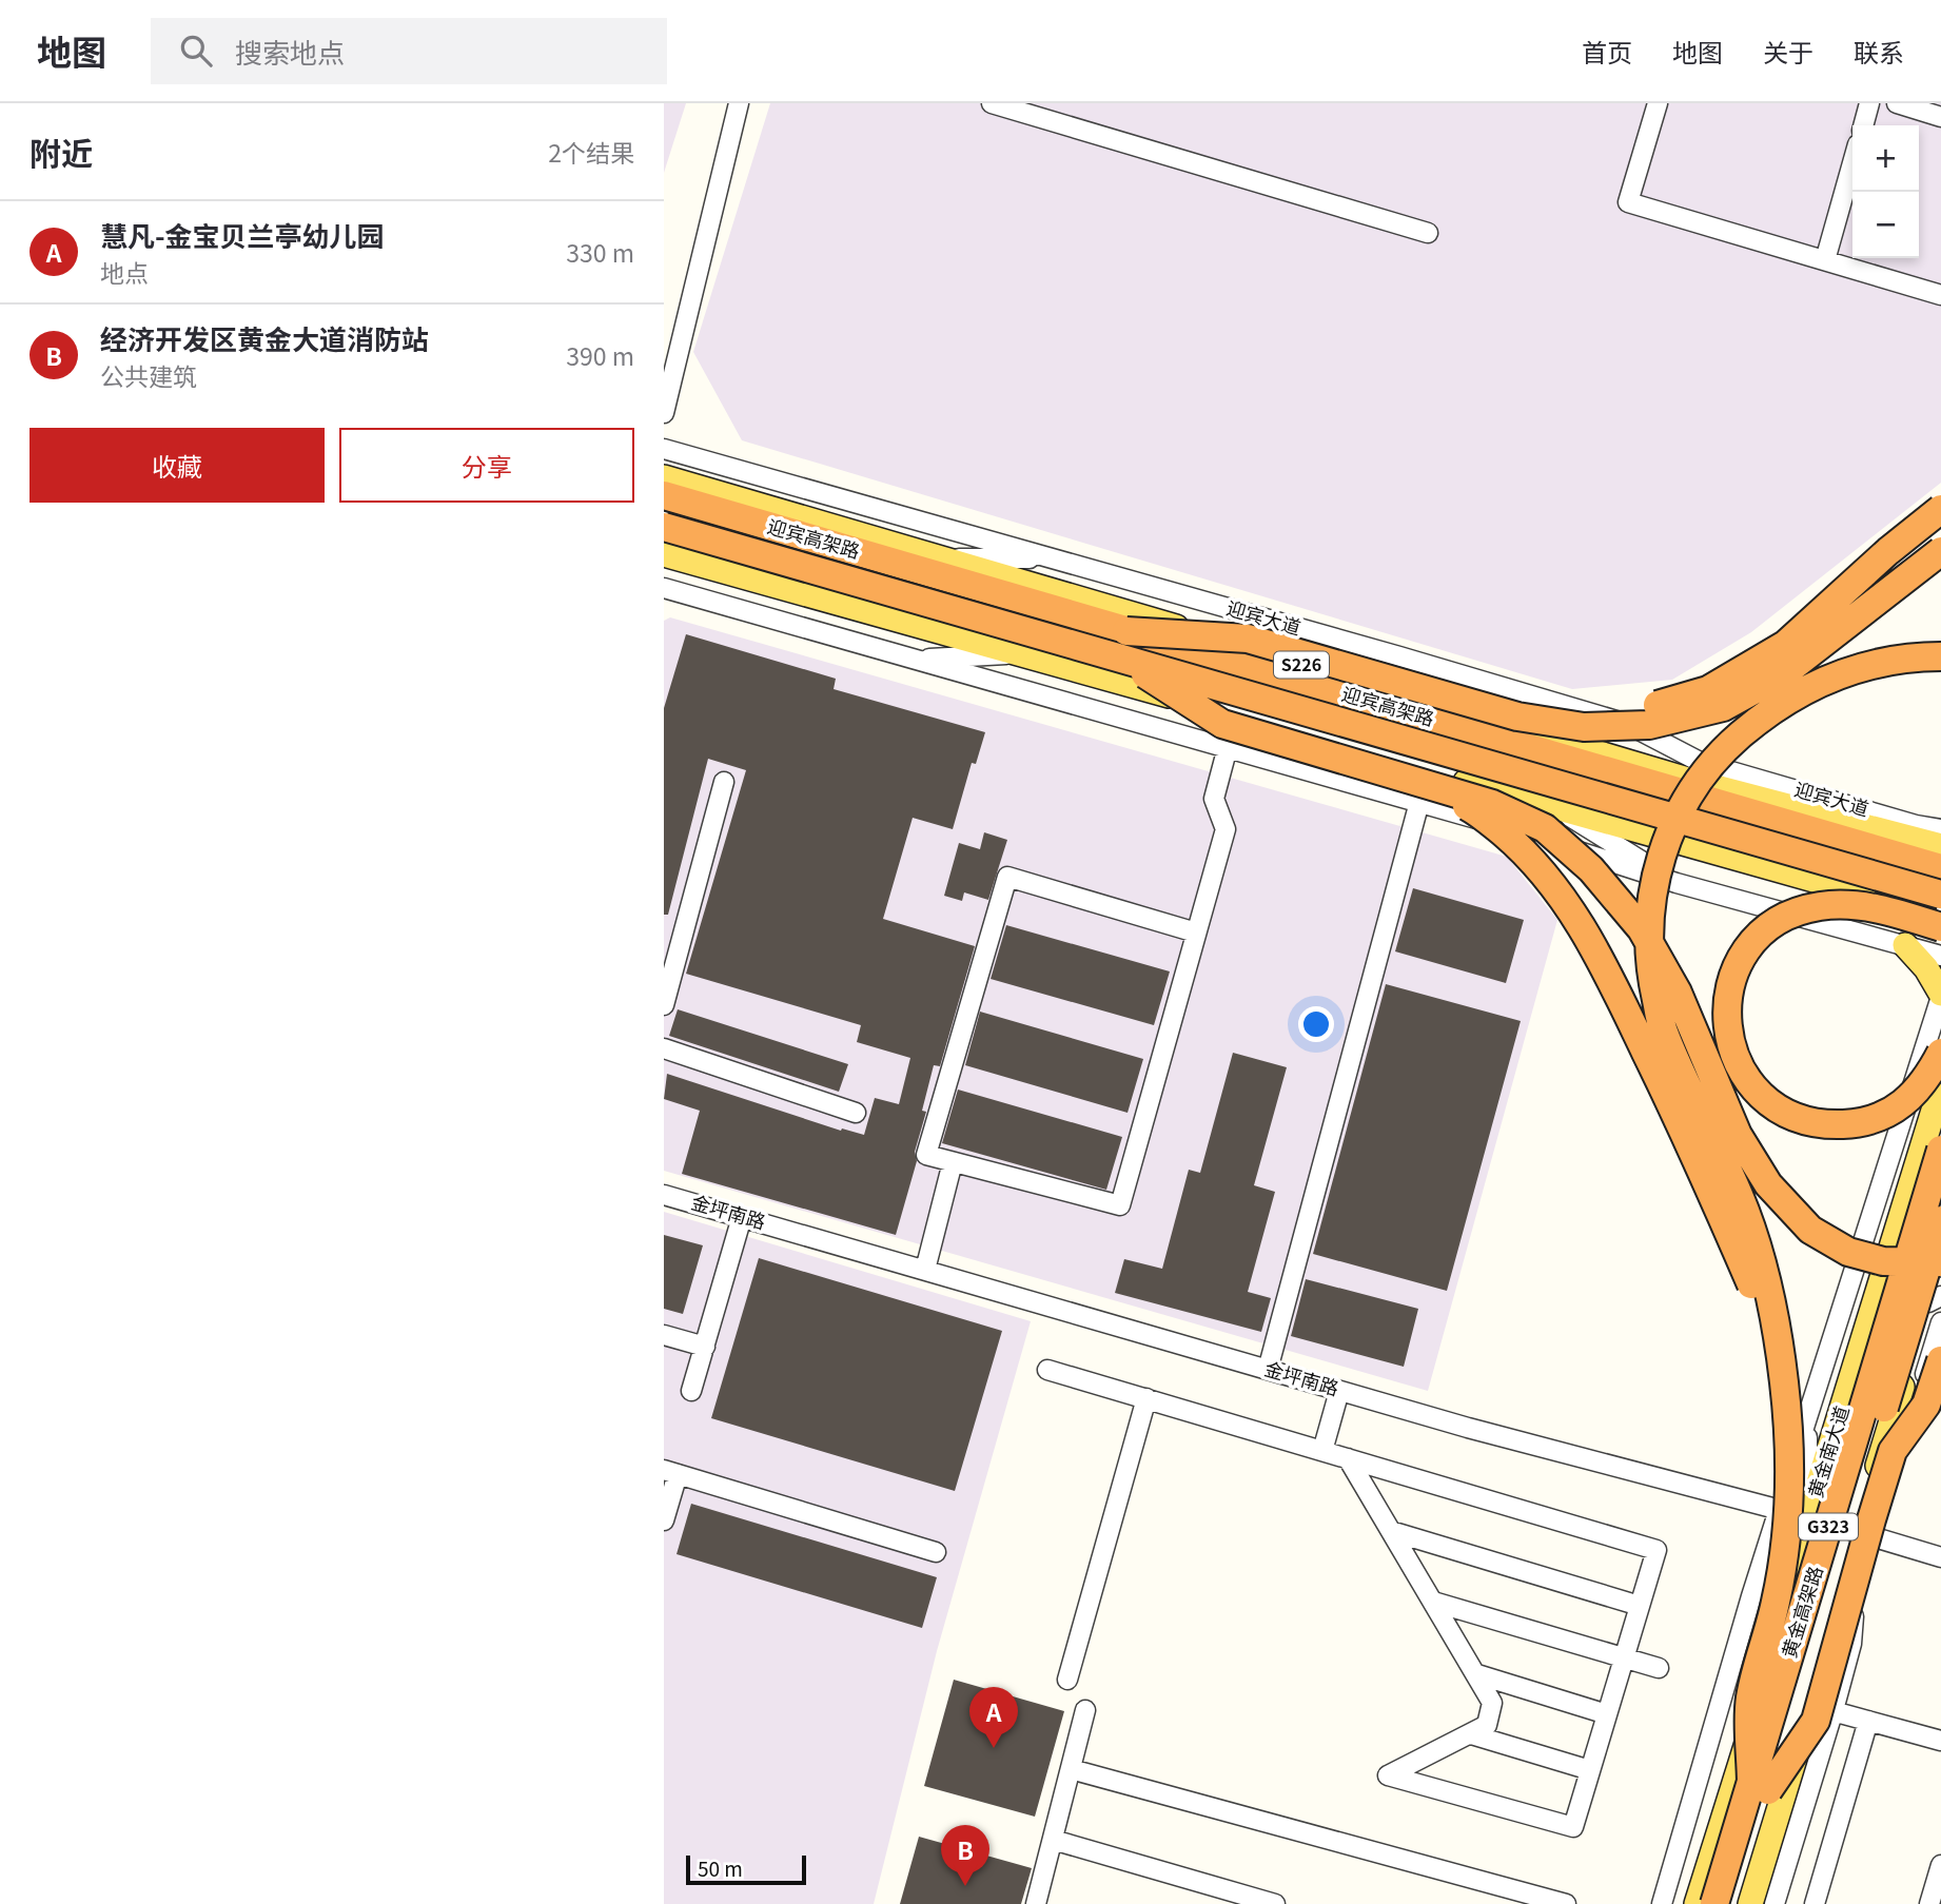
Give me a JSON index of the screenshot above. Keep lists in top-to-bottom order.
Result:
{
  "streets": {
    "highway": ["迎宾高架路", "G323", "黄金高架路"],
    "main road": ["迎宾大道", "S226", "黄金南大道"],
    "street": ["金坪南路"]
  },
  "crossings": [
    ["金坪南路", "黄金南大道"]
  ],
  "scale_bar": "50 m",
  "page": {
    "header": "地图",
    "search": "搜索地点",
    "nav": [
      "首页",
      "地图",
      "关于",
      "联系"
    ],
    "heading": ["附近", "2个结果"],
    "map_buttons": ["+", "−"],
    "list": [
      {
        "mark": "A",
        "name": "慧凡-金宝贝兰亭幼儿园",
        "note": "地点",
        "value": "330 m"
      },
      {
        "mark": "B",
        "name": "经济开发区黄金大道消防站",
        "note": "公共建筑",
        "value": "390 m"
      }
    ],
    "buttons": ["收藏", "分享"],
    "pins": ["A", "B"],
    "scale": "50 m"
  }
}
